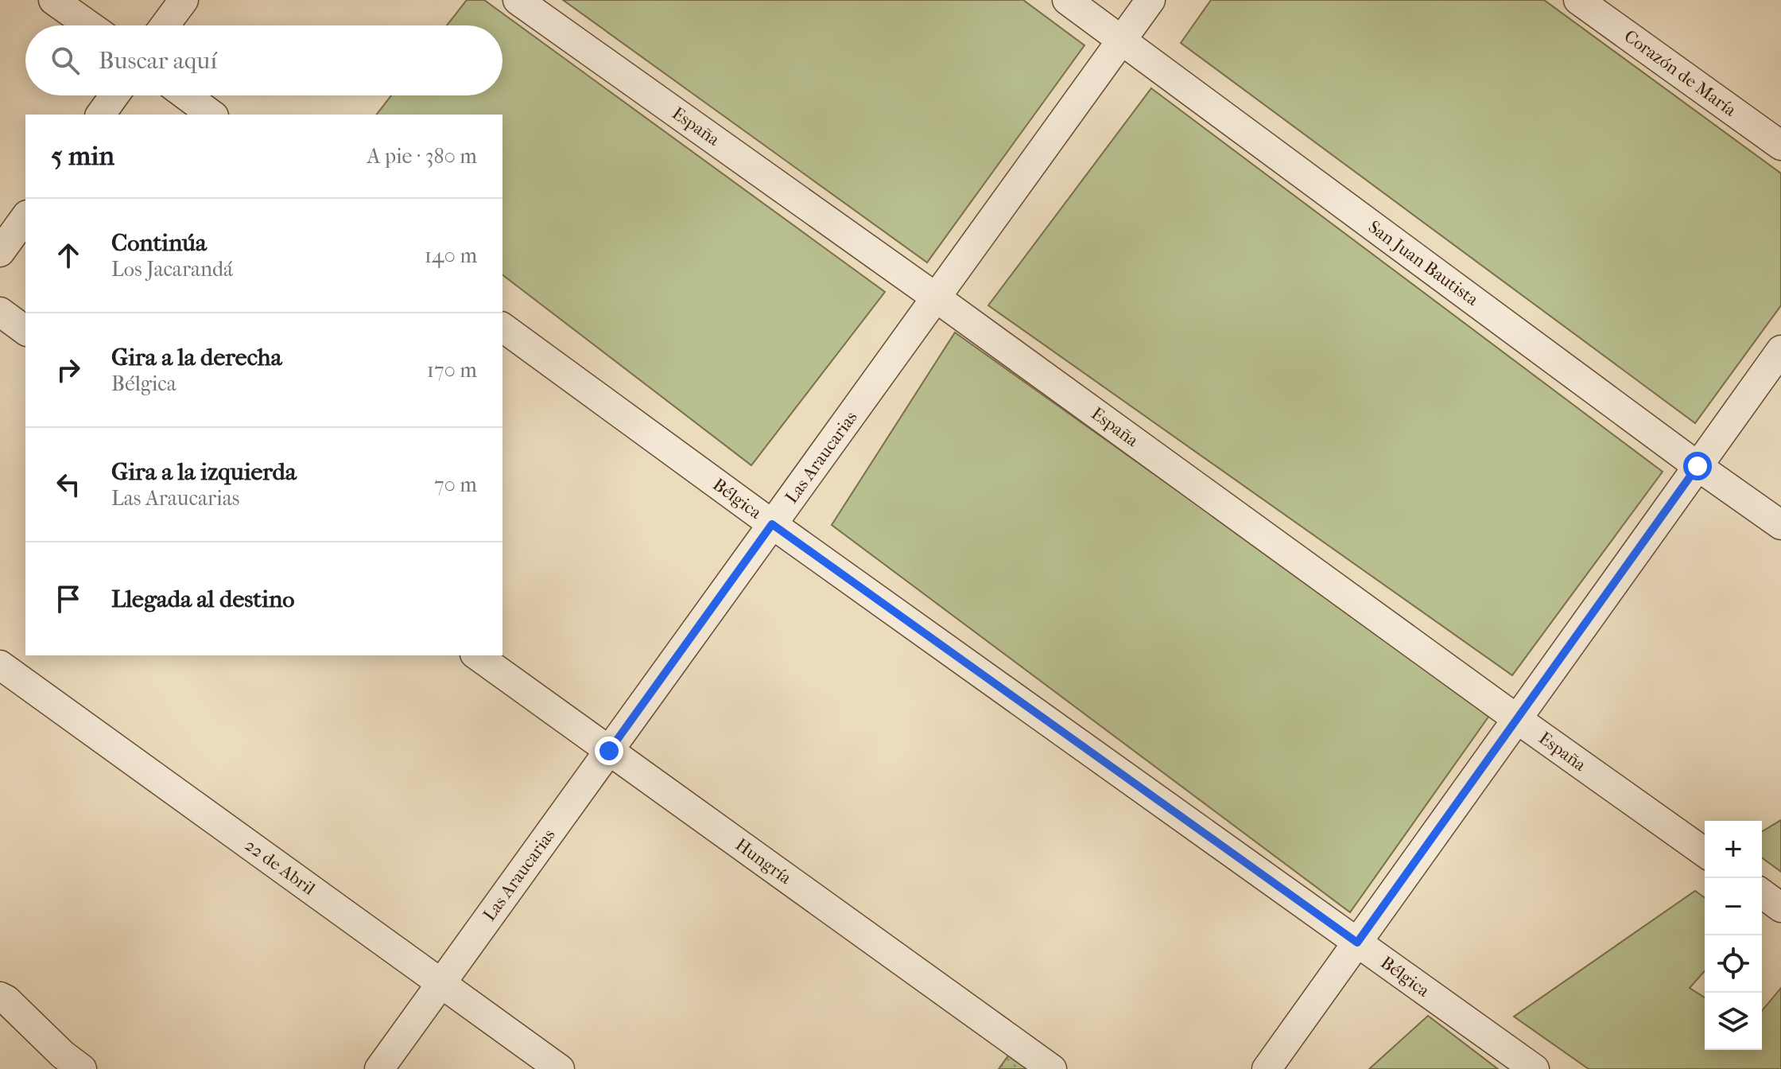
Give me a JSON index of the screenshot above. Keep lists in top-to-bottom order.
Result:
{
  "streets": {
    "street": [
      "Corazón de María",
      "España",
      "San Juan Bautista",
      "Las Araucarias",
      "Bélgica",
      "Hungría",
      "22 de Abril"
    ]
  },
  "crossings": [
    ["España", "Las Araucarias"],
    ["San Juan Bautista", "Las Araucarias"],
    ["Las Araucarias", "Bélgica"],
    ["Las Araucarias", "Hungría"],
    ["Las Araucarias", "22 de Abril"]
  ],
  "page": {
    "search": "Buscar aquí",
    "heading": ["5 min", "A pie · 380 m"],
    "list": [
      ["Continúa", "Los Jacarandá", "140 m"],
      ["Gira a la derecha", "Bélgica", "170 m"],
      ["Gira a la izquierda", "Las Araucarias", "70 m"],
      "Llegada al destino"
    ],
    "map_buttons": ["+", "−"]
  }
}
